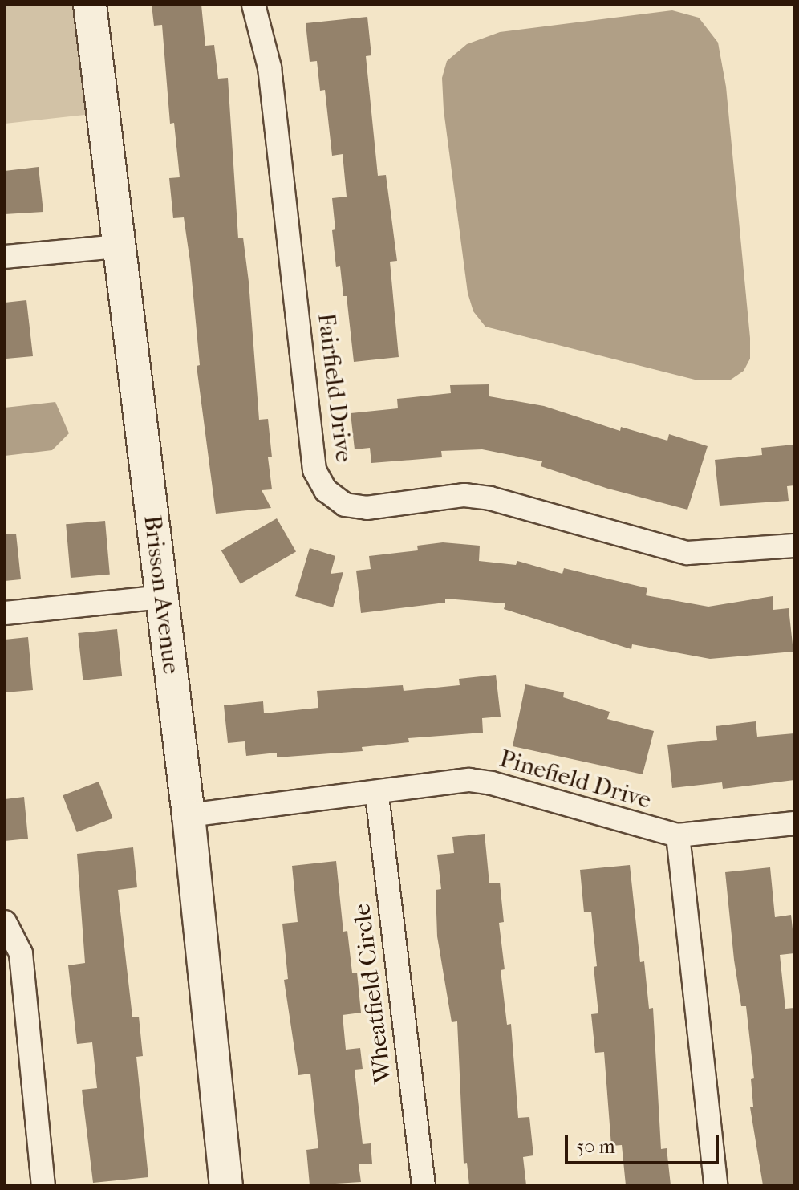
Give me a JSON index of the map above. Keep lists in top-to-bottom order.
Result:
{
  "streets": {
    "street": [
      "Fairfield Drive",
      "Brisson Avenue",
      "Pinefield Drive",
      "Wheatfield Circle"
    ]
  },
  "crossings": [
    ["Brisson Avenue", "Pinefield Drive"],
    ["Pinefield Drive", "Wheatfield Circle"]
  ],
  "scale_bar": "50 m"
}
